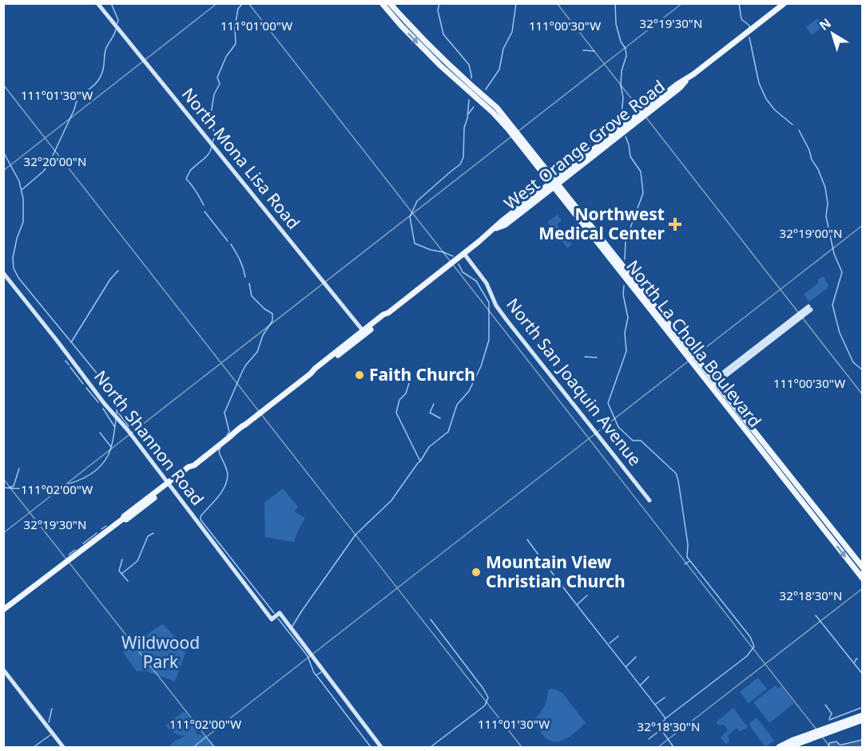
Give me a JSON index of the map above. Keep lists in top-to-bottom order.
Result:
{
  "streets": {
    "main road": ["West Orange Grove Road", "North La Cholla Boulevard"],
    "street": ["North Mona Lisa Road", "North San Joaquin Avenue", "North Shannon Road"]
  },
  "crossings": [
    ["West Orange Grove Road", "North Mona Lisa Road"],
    ["West Orange Grove Road", "North La Cholla Boulevard"],
    ["West Orange Grove Road", "North San Joaquin Avenue"],
    ["West Orange Grove Road", "North Shannon Road"]
  ],
  "parks": ["Wildwood Park"],
  "places": {
    "health": ["Northwest Medical Center"],
    "other": ["Faith Church", "Mountain View Christian Church"]
  },
  "north": "top left",
  "coordinates": [
    "32°19'30\"N",
    "111°01'00\"W",
    "111°00'30\"W",
    "111°01'30\"W",
    "32°20'00\"N",
    "32°19'00\"N",
    "111°02'00\"W",
    "32°18'30\"N"
  ]
}
